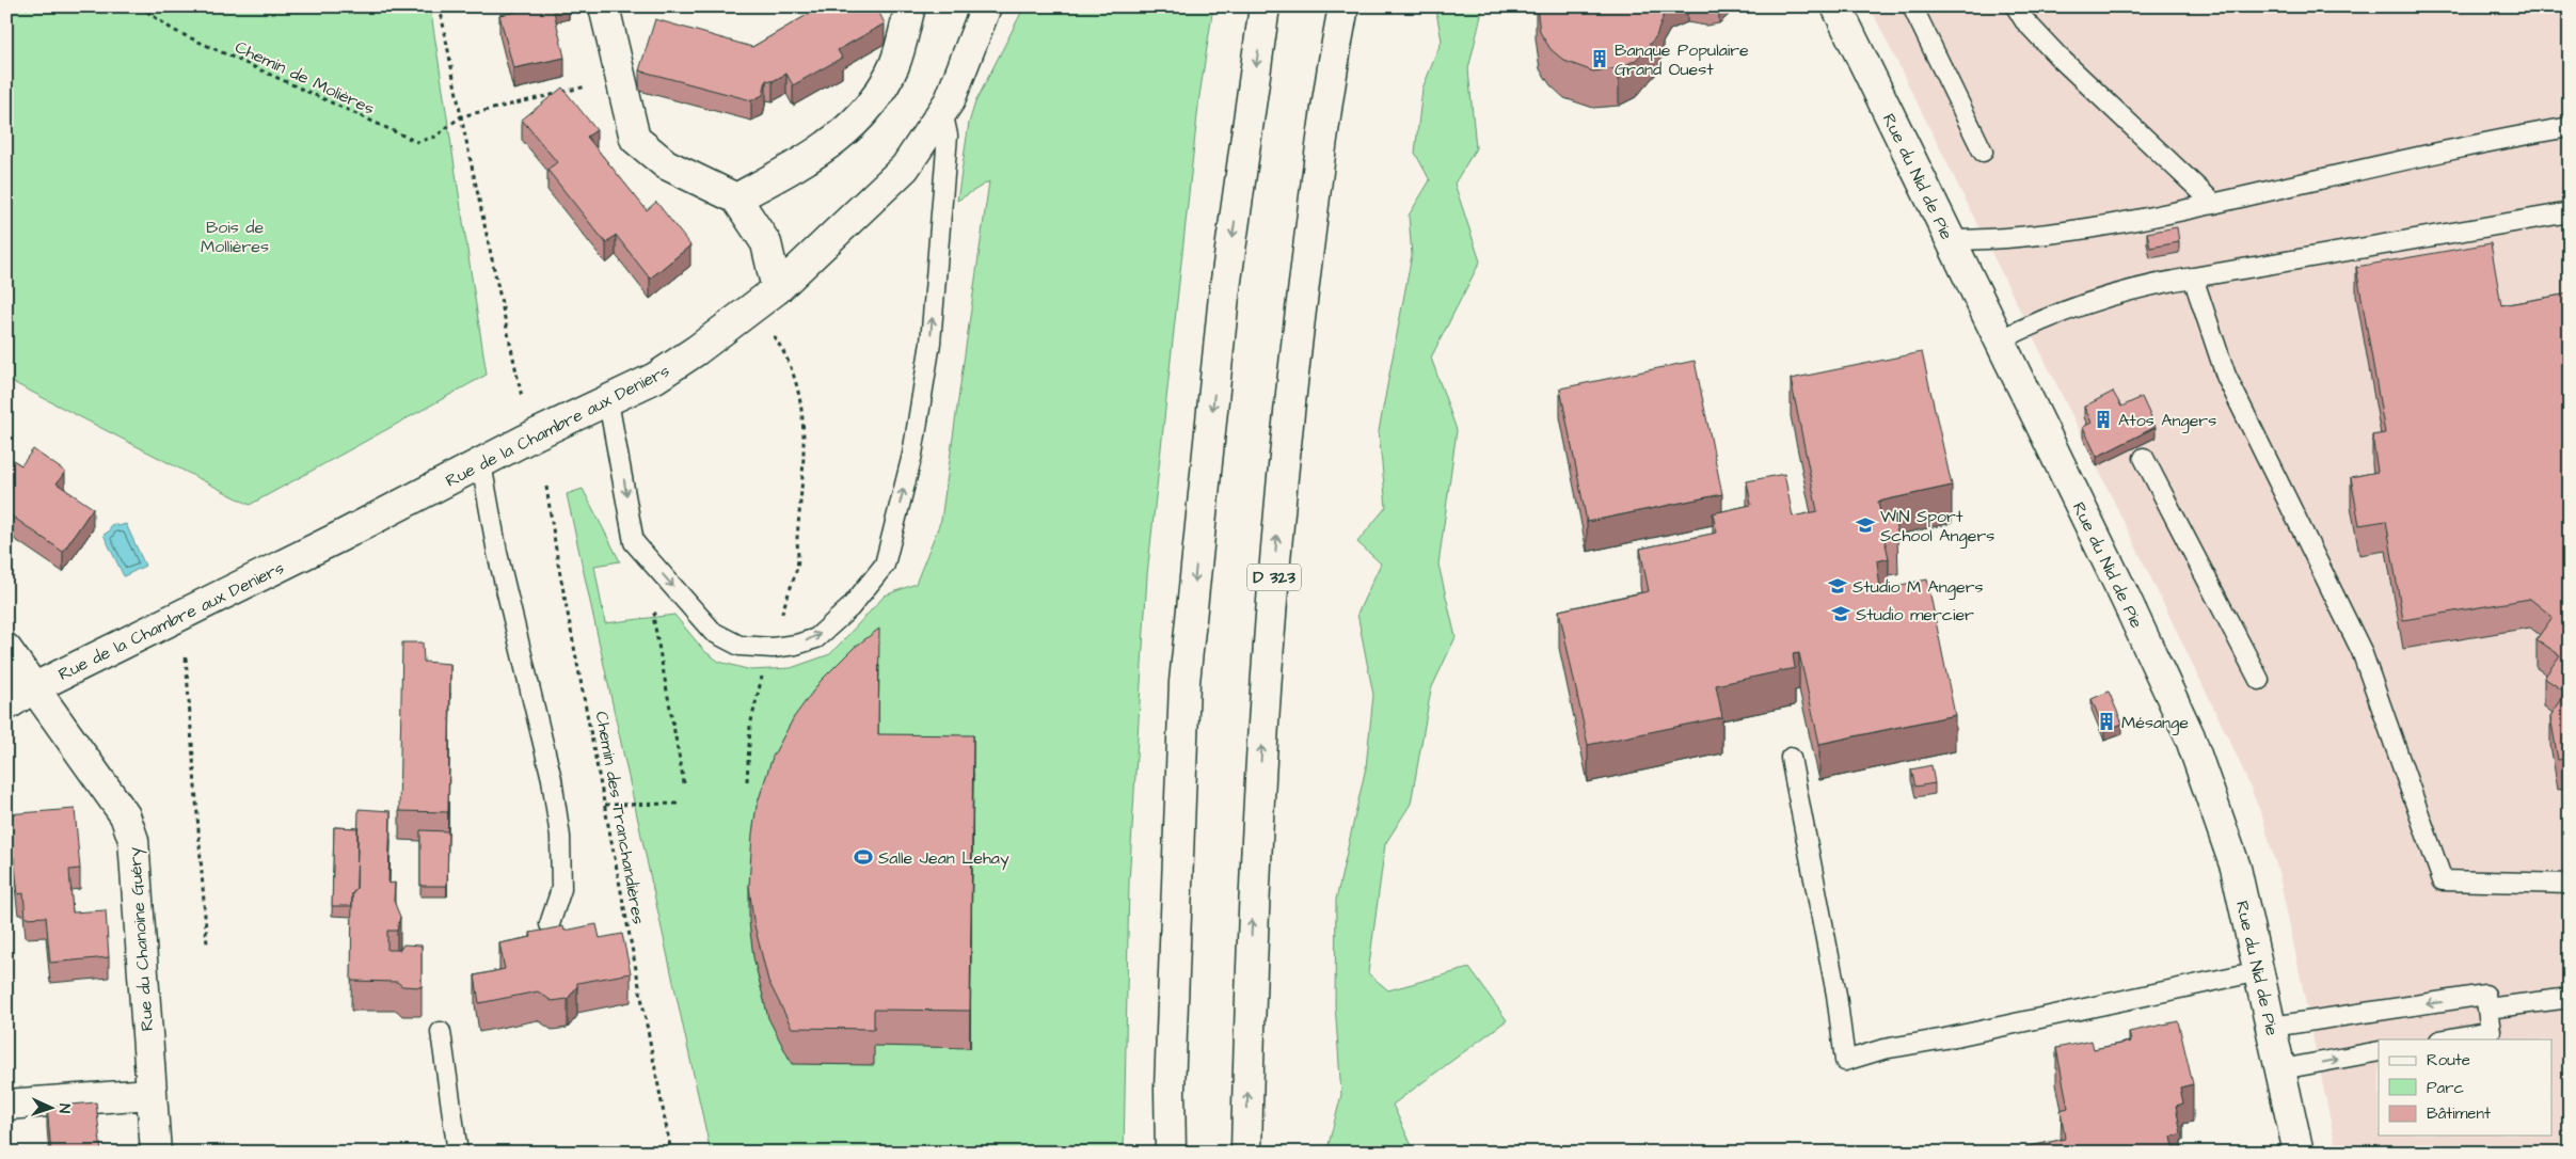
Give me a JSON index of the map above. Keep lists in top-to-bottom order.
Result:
{
  "streets": {
    "main road": [
      "Rue du Nid de Pie",
      "Rue de la Chambre aux Deniers",
      "D 323",
      "Rue du Chanoine Guéry"
    ],
    "path": ["Chemin de Molières", "Chemin des Tranchandières"]
  },
  "crossings": [
    ["Rue de la Chambre aux Deniers", "Rue du Chanoine Guéry"]
  ],
  "parks": ["Bois de Mollières"],
  "places": {
    "building": ["Banque Populaire Grand Ouest", "Atos Angers", "Mésange"],
    "school or university": ["WIN Sport School Angers", "Studio M Angers", "Studio mercier"],
    "sports": ["Salle Jean Lehay"]
  },
  "legend": ["Route", "Parc", "Bâtiment"],
  "north": "right"
}
